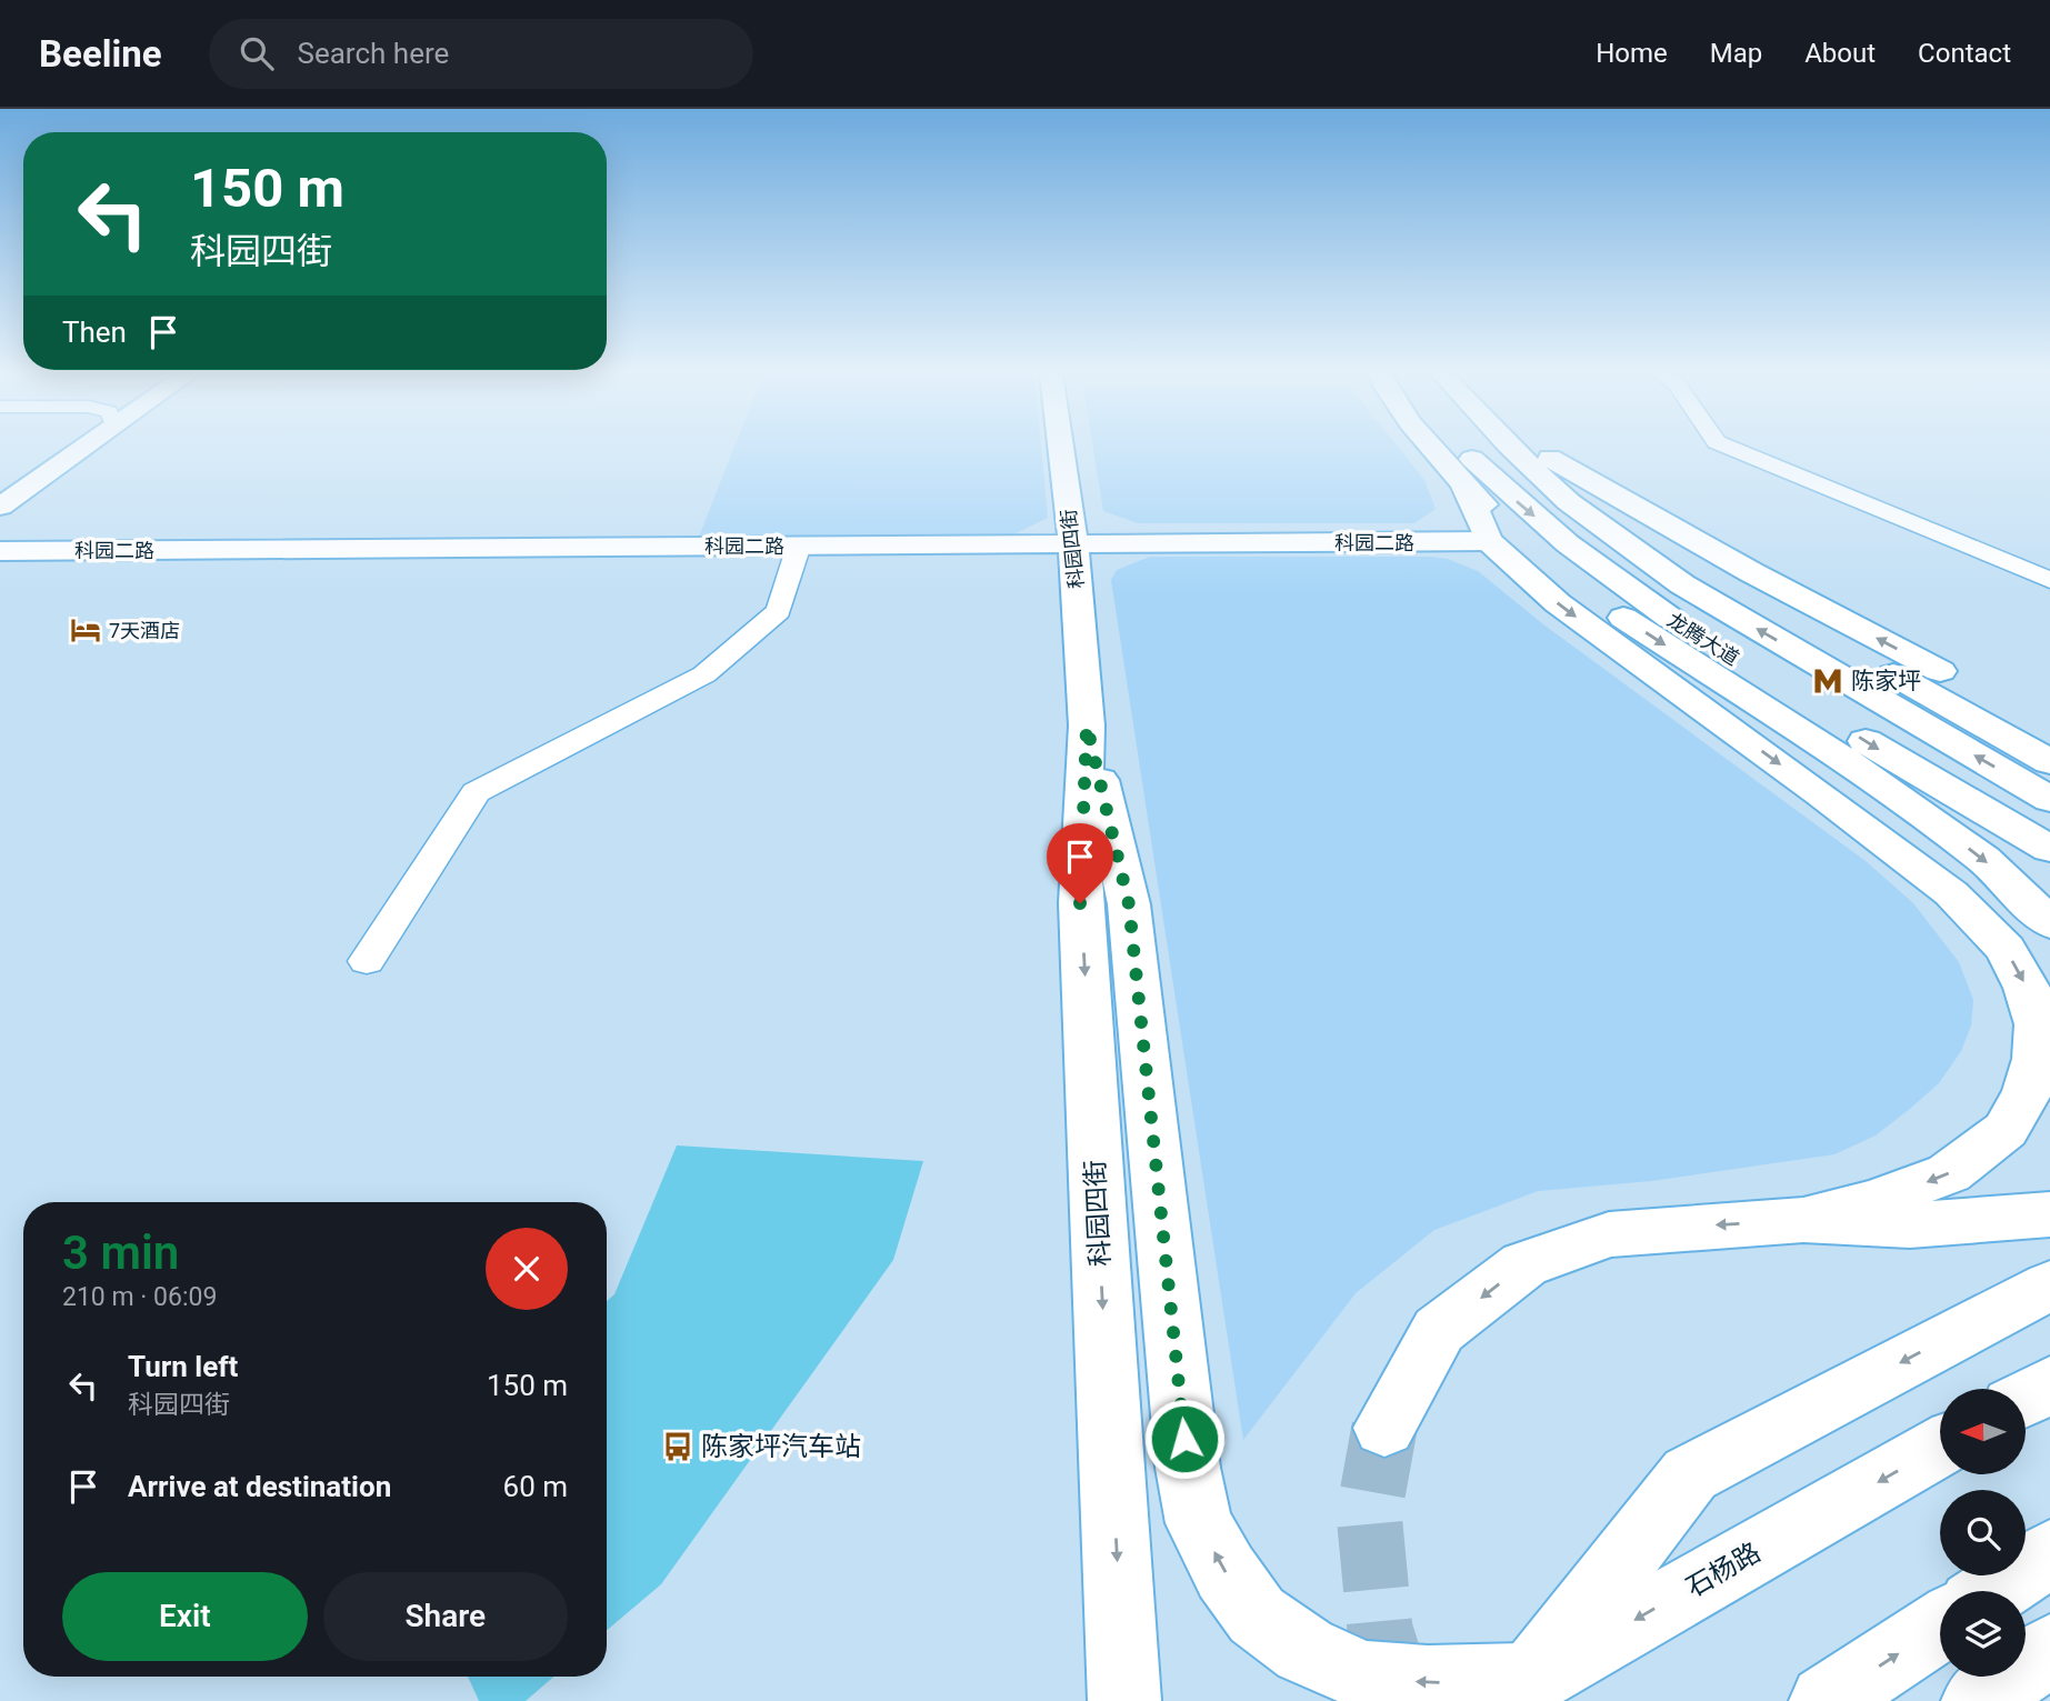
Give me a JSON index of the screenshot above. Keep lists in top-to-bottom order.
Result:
{
  "streets": {
    "main road": [
      "科园二路",
      "科园四街",
      "龙腾大道",
      "石杨路"
    ]
  },
  "crossings": [
    ["科园二路", "科园四街"],
    ["科园四街", "石杨路"]
  ],
  "places": {
    "hotel": ["7天酒店"],
    "metro station": ["陈家坪"],
    "bus stop": ["陈家坪汽车站"]
  },
  "north": "left",
  "page": {
    "header": "Beeline",
    "search": "Search here",
    "nav": [
      "Home",
      "Map",
      "About",
      "Contact"
    ],
    "turn": ["150 m", "科园四街"],
    "then": "Then",
    "heading": ["3 min", "210 m · 06:09"],
    "list": [
      {
        "name": "Turn left",
        "note": "科园四街",
        "value": "150 m"
      },
      {
        "name": "Arrive at destination",
        "value": "60 m"
      }
    ],
    "buttons": ["Exit", "Share"]
  }
}
